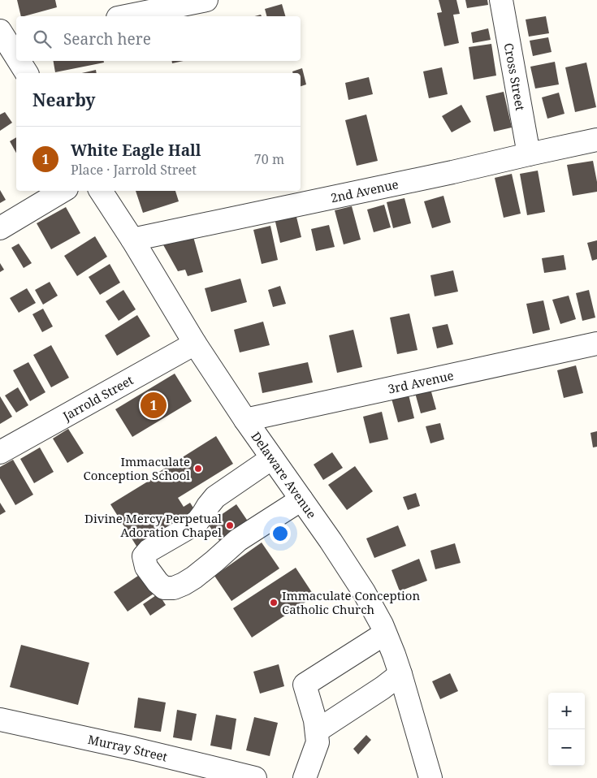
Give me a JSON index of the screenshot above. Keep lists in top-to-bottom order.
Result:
{
  "streets": {
    "street": [
      "Cross Street",
      "2nd Avenue",
      "3rd Avenue",
      "Jarrold Street",
      "Delaware Avenue",
      "Murray Street"
    ]
  },
  "crossings": [
    ["Cross Street", "2nd Avenue"],
    ["2nd Avenue", "Delaware Avenue"],
    ["3rd Avenue", "Delaware Avenue"],
    ["Jarrold Street", "Delaware Avenue"]
  ],
  "places": ["Immaculate Conception School", "Divine Mercy Perpetual Adoration Chapel", "Immaculate Conception Catholic Church"],
  "page": {
    "search": "Search here",
    "heading": "Nearby",
    "list": [
      {
        "mark": "1",
        "name": "White Eagle Hall",
        "note": "Place · Jarrold Street",
        "value": "70 m"
      }
    ],
    "pins": "1",
    "map_buttons": ["+", "−"]
  }
}
